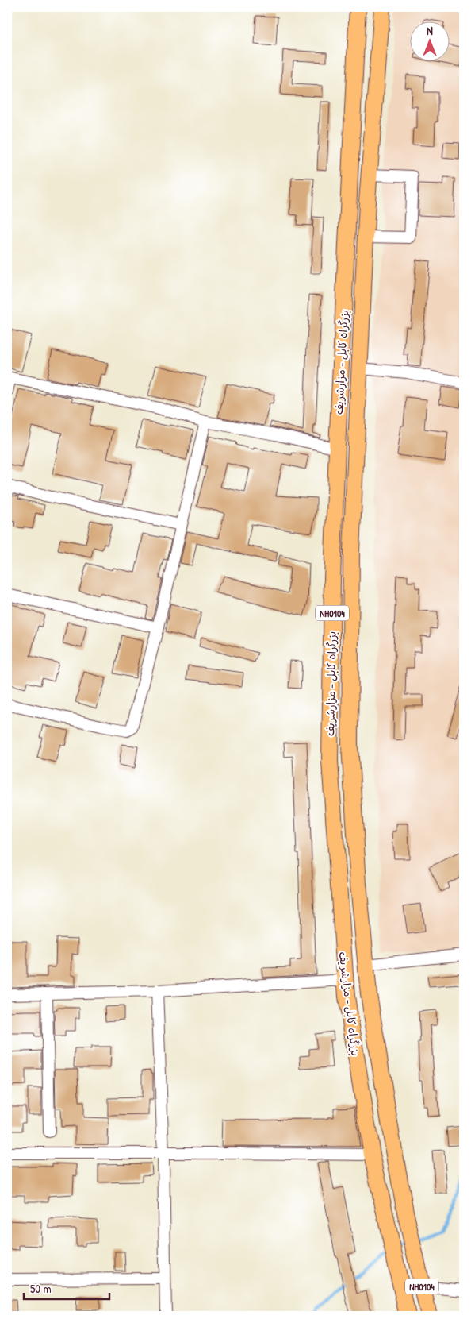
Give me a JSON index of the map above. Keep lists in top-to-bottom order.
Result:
{
  "streets": {
    "highway": ["بزرگراه کابل - مزارشریف", "NH0104"]
  },
  "crossings": [
    ["بزرگراه کابل - مزارشریف", "NH0104"]
  ],
  "scale_bar": "50 m",
  "north": "top"
}
